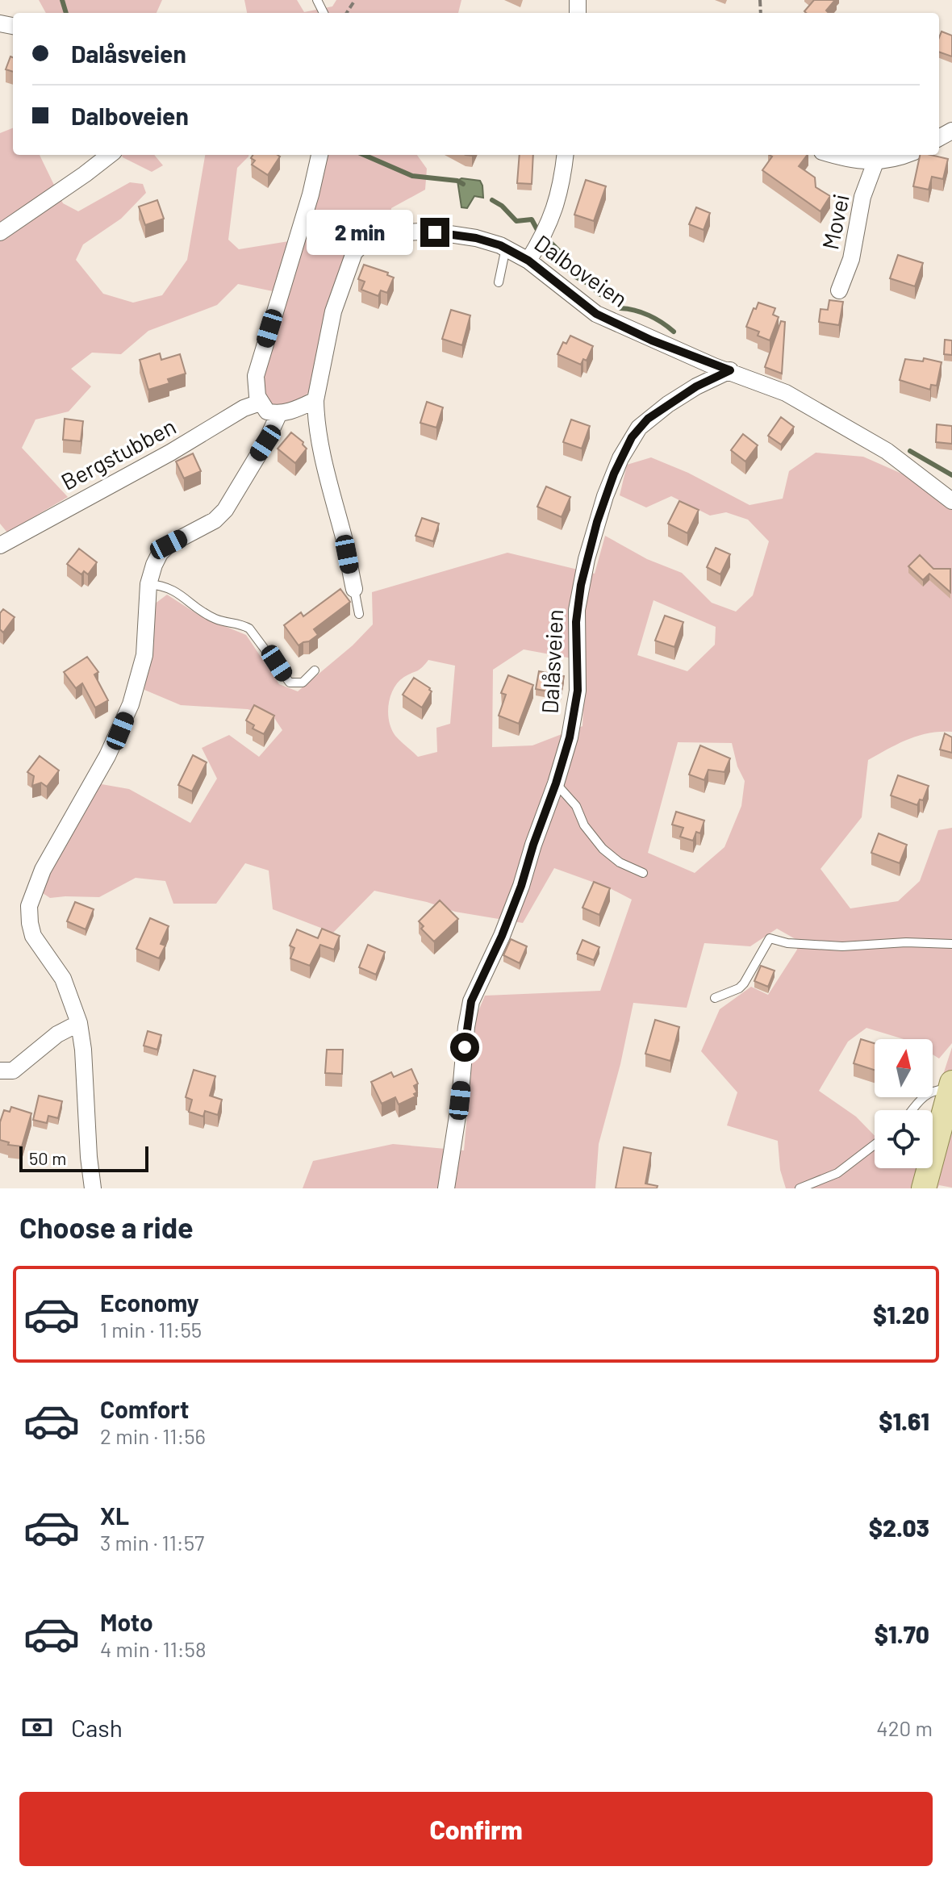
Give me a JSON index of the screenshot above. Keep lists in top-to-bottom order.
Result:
{
  "streets": {
    "street": [
      "Movei",
      "Dalboveien",
      "Bergstubben",
      "Dalåsveien"
    ]
  },
  "crossings": [
    ["Dalboveien", "Dalåsveien"]
  ],
  "scale_bar": "50 m",
  "north": "top",
  "page": {
    "banner": ["Dalåsveien", "Dalboveien"],
    "bubble": "2 min",
    "scale": "50 m",
    "heading": "Choose a ride",
    "list": [
      {
        "name": "Economy",
        "note": "1 min · 11:55",
        "value": "$1.20"
      },
      {
        "name": "Comfort",
        "note": "2 min · 11:56",
        "value": "$1.61"
      },
      {
        "name": "XL",
        "note": "3 min · 11:57",
        "value": "$2.03"
      },
      {
        "name": "Moto",
        "note": "4 min · 11:58",
        "value": "$1.70"
      }
    ],
    "pay": ["Cash", "420 m"],
    "buttons": "Confirm"
  }
}
